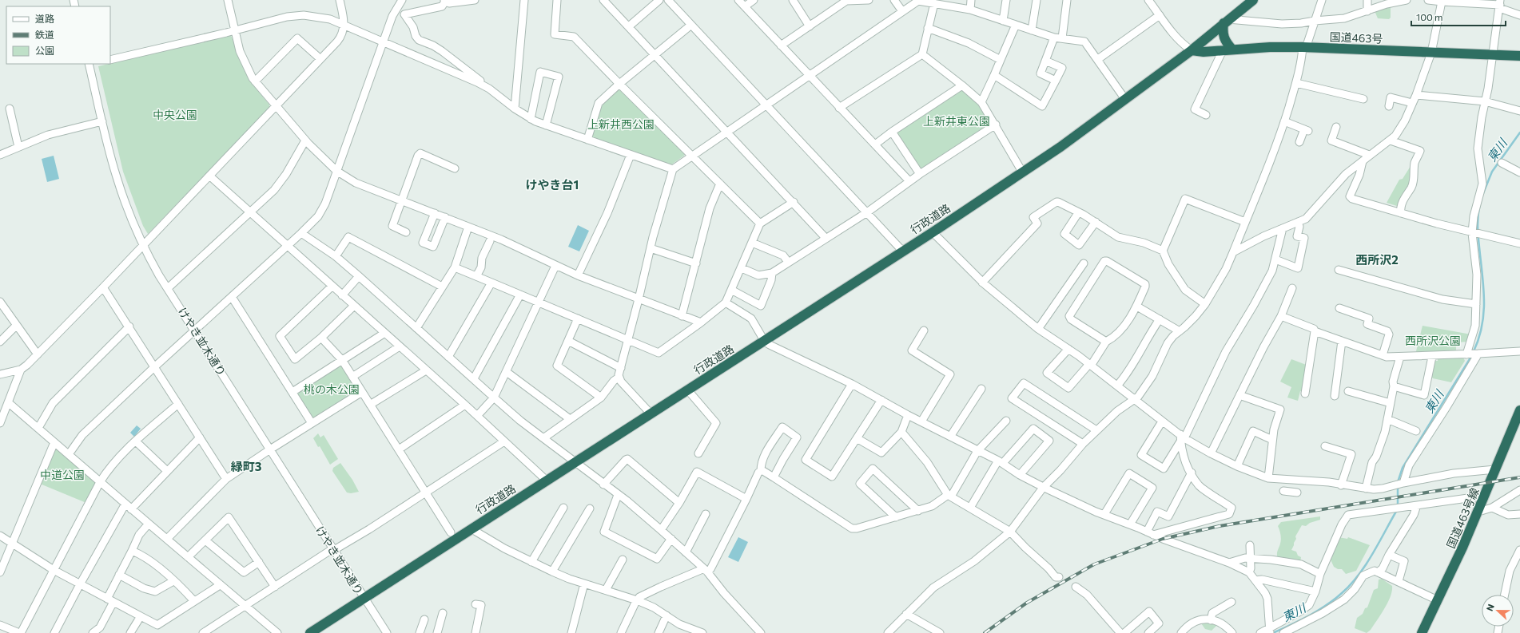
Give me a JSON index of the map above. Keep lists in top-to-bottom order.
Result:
{
  "streets": {
    "highway": ["国道463号", "行政道路", "国道463号線"],
    "street": ["けやき並木通り"]
  },
  "crossings": [
    ["行政道路", "けやき並木通り"]
  ],
  "districts": ["けやき台1", "西所沢2", "緑町3"],
  "water": ["東川"],
  "parks": [
    "中央公園",
    "上新井東公園",
    "上新井西公園",
    "西所沢公園",
    "桃の木公園",
    "中道公園"
  ],
  "legend": ["道路", "鉄道", "公園"],
  "scale_bar": "100 m",
  "north": "left"
}
